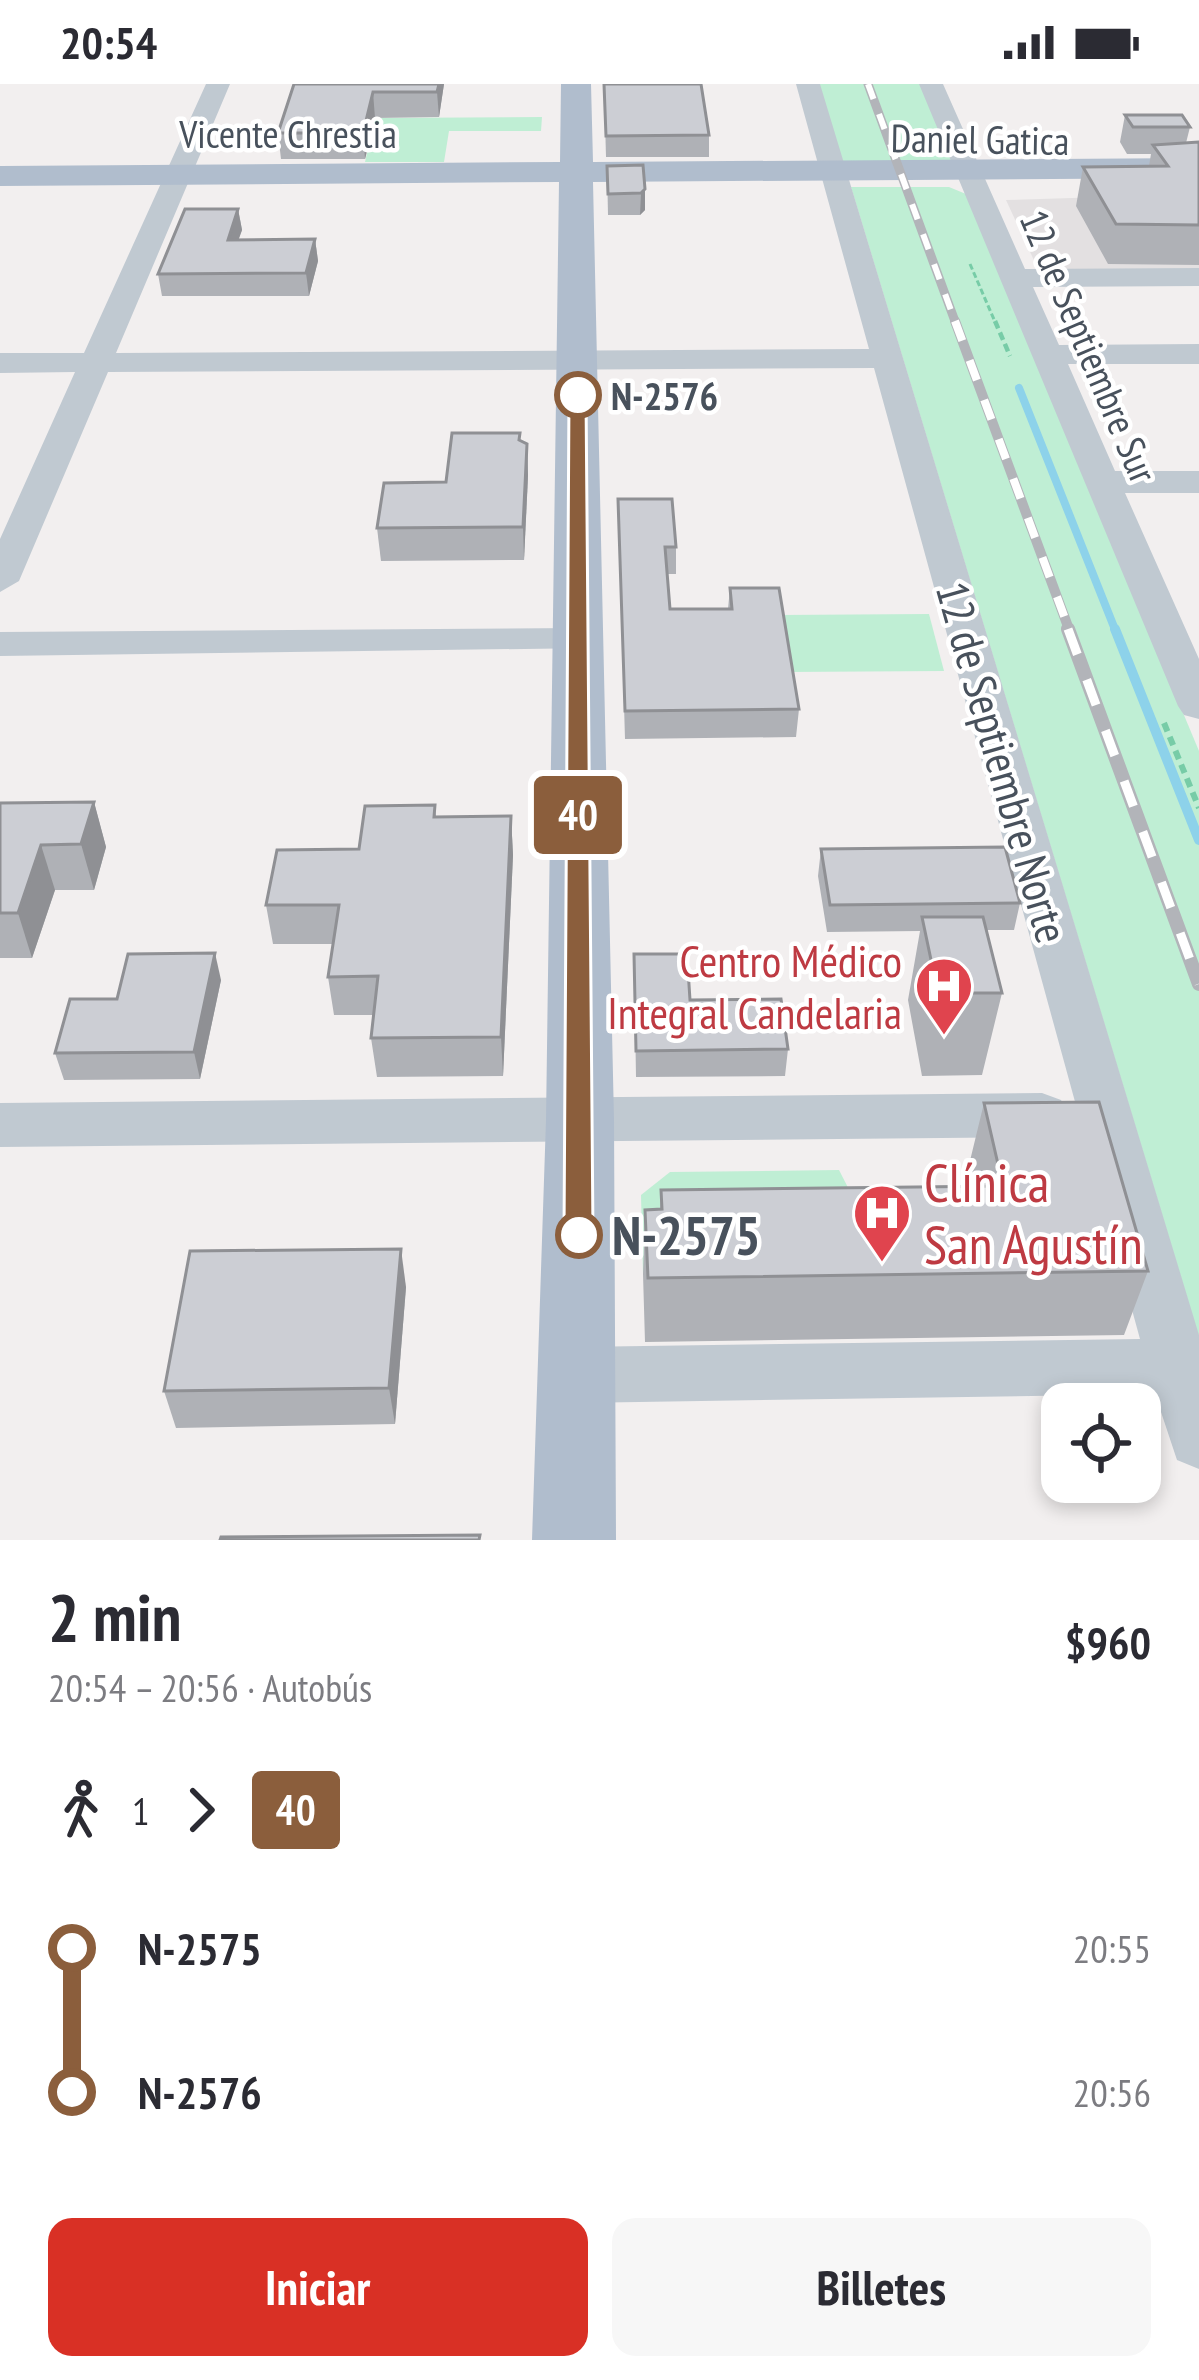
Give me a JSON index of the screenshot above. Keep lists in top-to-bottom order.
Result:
{
  "streets": {
    "main road": ["Vicente Chrestia", "Daniel Gatica"],
    "street": ["12 de Septiembre Sur", "12 de Septiembre Norte"]
  },
  "crossings": [
    ["Vicente Chrestia", "Daniel Gatica"],
    ["Daniel Gatica", "12 de Septiembre Sur"],
    ["Daniel Gatica", "12 de Septiembre Norte"]
  ],
  "places": {
    "other": ["N-2576", "N-2575"],
    "hospital": ["Centro Médico Integral Candelaria", "Clínica San Agustín"]
  },
  "lines": ["bus line 40"],
  "page": {
    "status": "20:54",
    "on_map": "40",
    "heading": ["2 min", "20:54 – 20:56 · Autobús", "$960"],
    "legs": ["1", "40"],
    "list": [
      {
        "name": "N-2575",
        "value": "20:55"
      },
      {
        "name": "N-2576",
        "value": "20:56"
      }
    ],
    "buttons": ["Iniciar", "Billetes"]
  }
}
